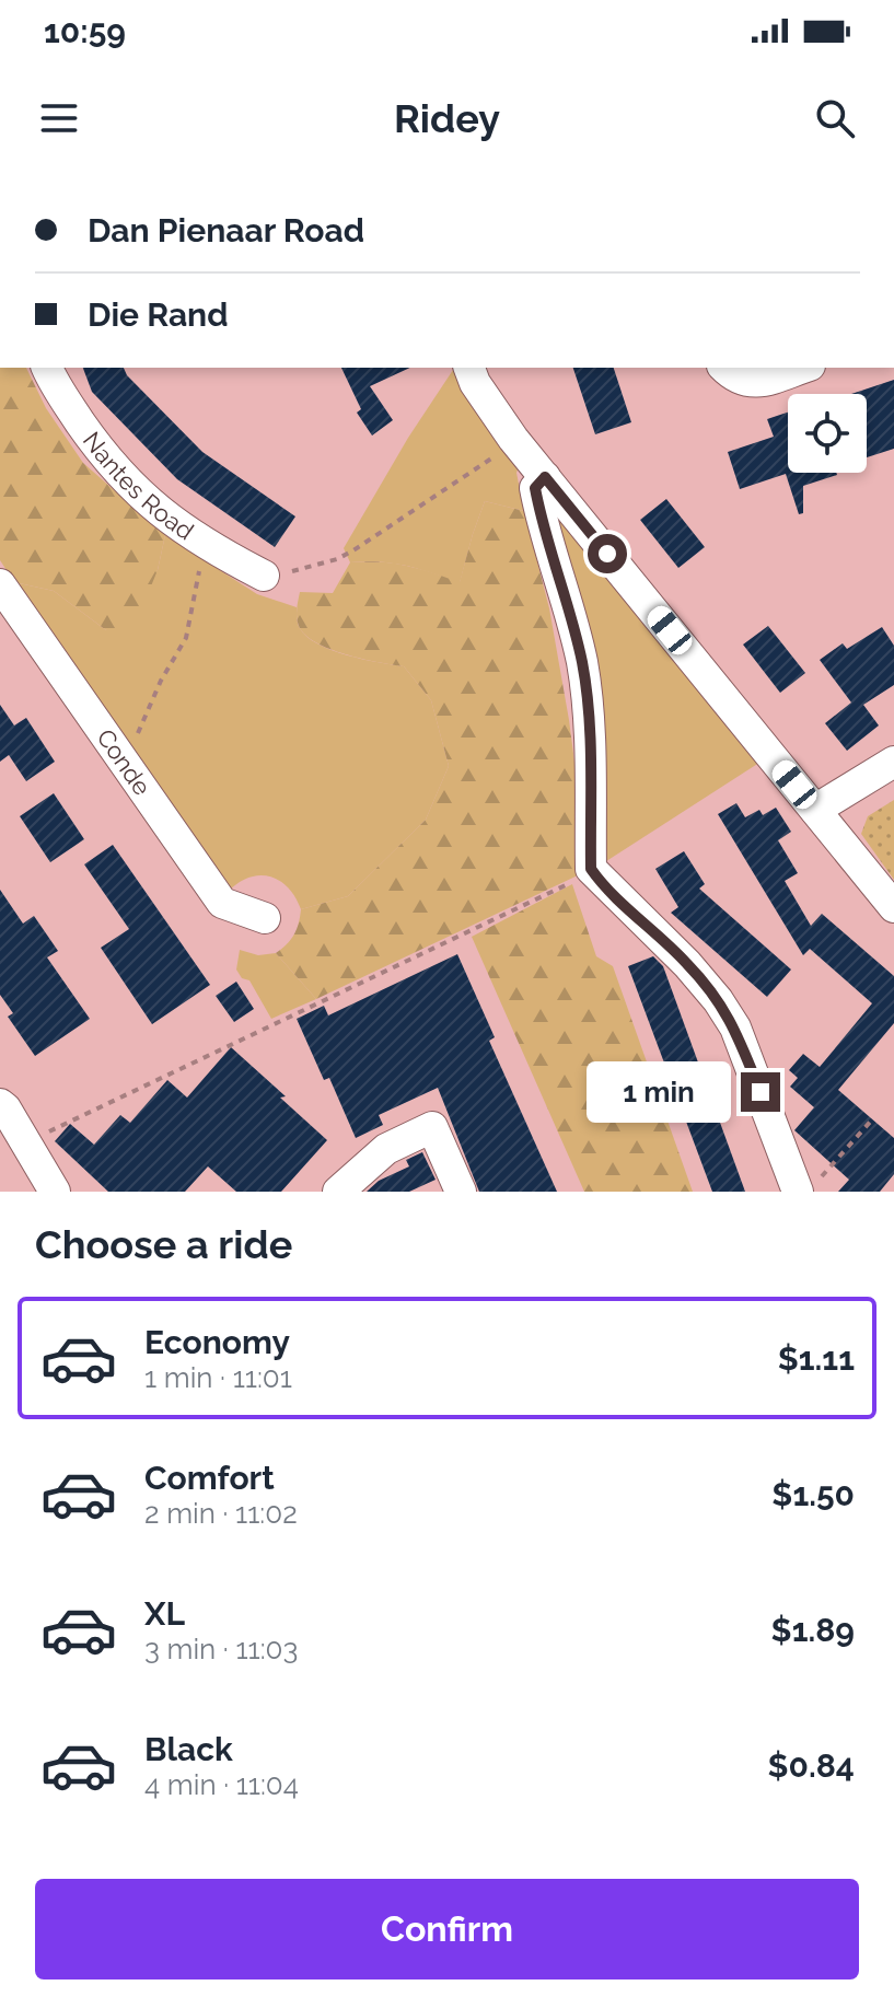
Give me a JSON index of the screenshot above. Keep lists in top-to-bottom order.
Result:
{
  "streets": {
    "street": ["Nantes Road", "Conde"]
  },
  "page": {
    "status": "10:59",
    "header": "Ridey",
    "banner": ["Dan Pienaar Road", "Die Rand"],
    "bubble": "1 min",
    "heading": "Choose a ride",
    "list": [
      {
        "name": "Economy",
        "note": "1 min · 11:01",
        "value": "$1.11"
      },
      {
        "name": "Comfort",
        "note": "2 min · 11:02",
        "value": "$1.50"
      },
      {
        "name": "XL",
        "note": "3 min · 11:03",
        "value": "$1.89"
      },
      {
        "name": "Black",
        "note": "4 min · 11:04",
        "value": "$0.84"
      }
    ],
    "buttons": "Confirm"
  }
}
